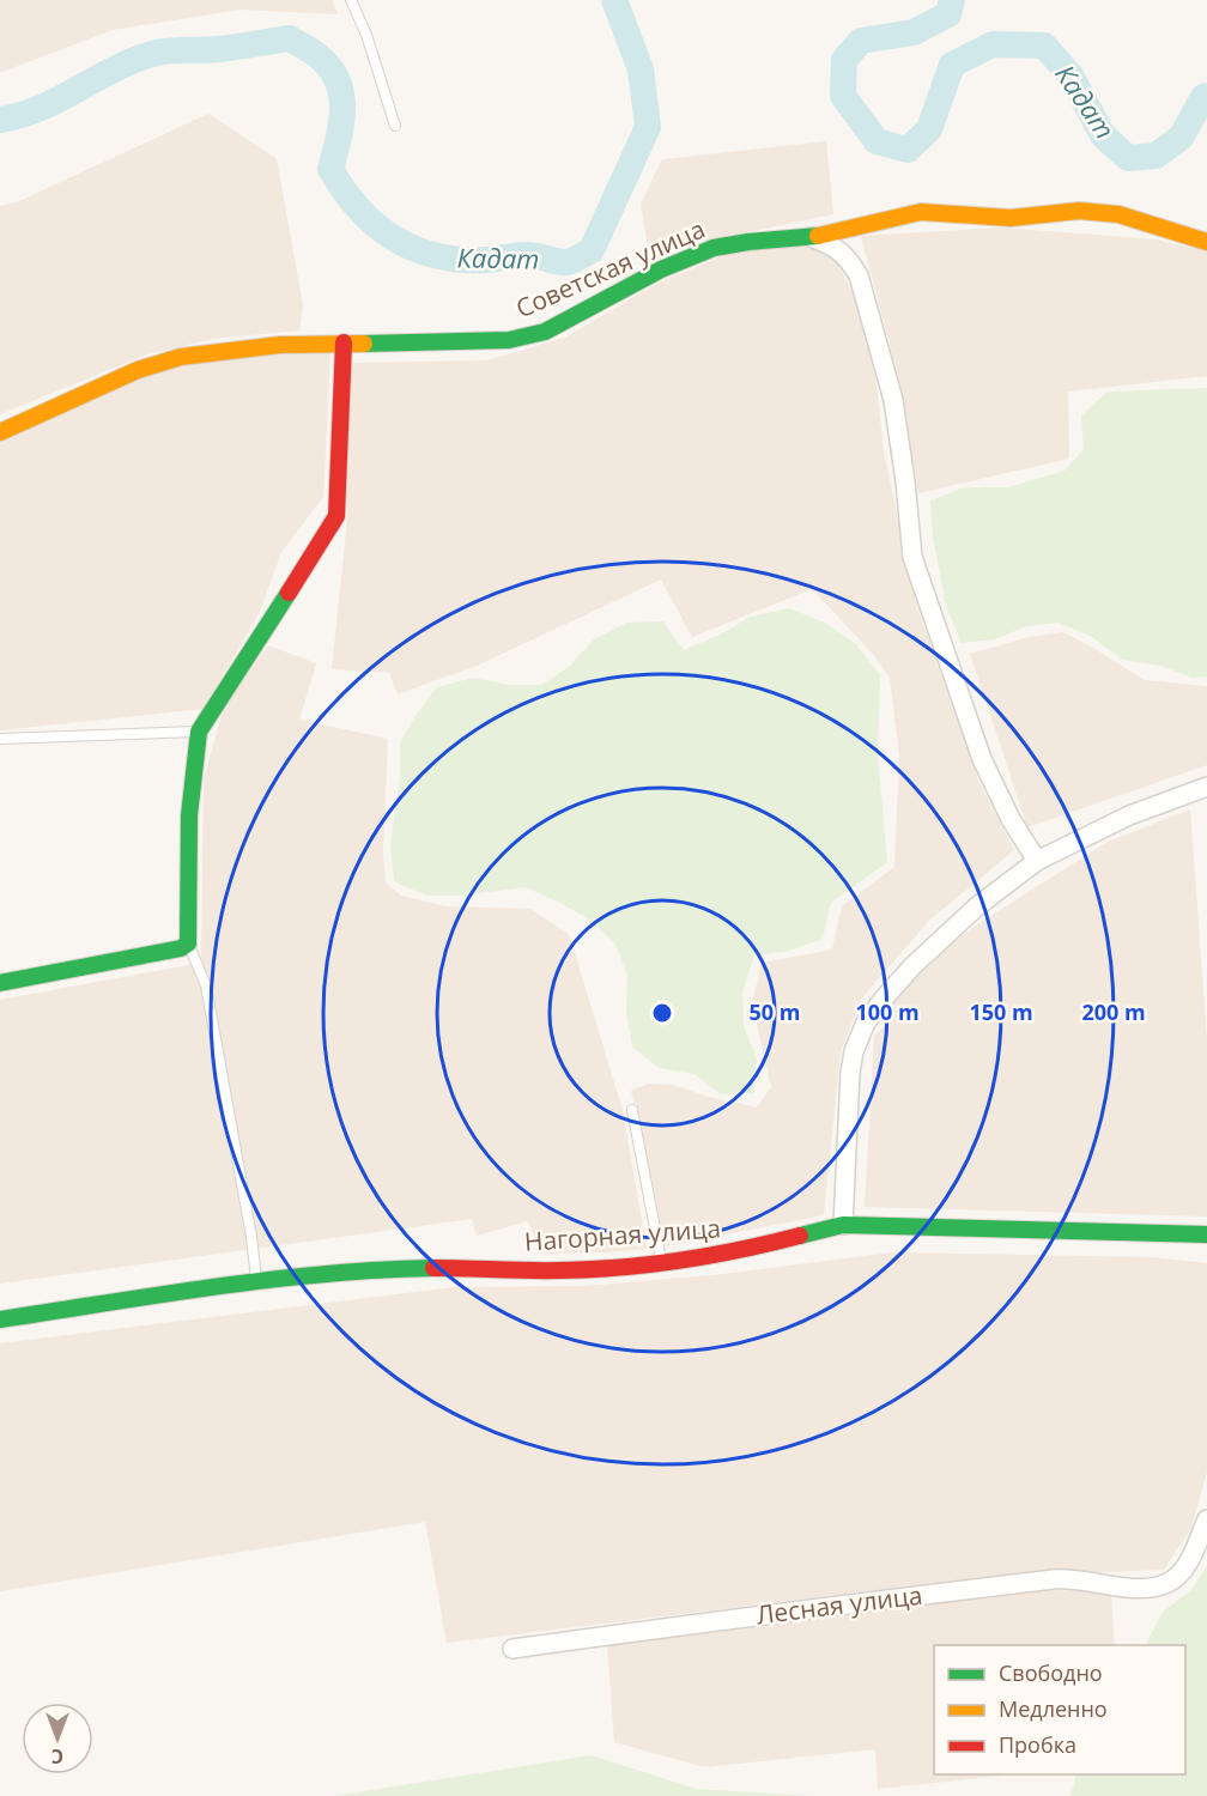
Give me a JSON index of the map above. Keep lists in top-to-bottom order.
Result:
{
  "streets": {
    "street": ["Советская улица", "Нагорная улица", "Лесная улица"]
  },
  "water": ["Кадат"],
  "legend": ["Свободно", "Медленно", "Пробка"],
  "north": "bottom",
  "rings": [
    "50 m",
    "100 m",
    "150 m",
    "200 m"
  ]
}
